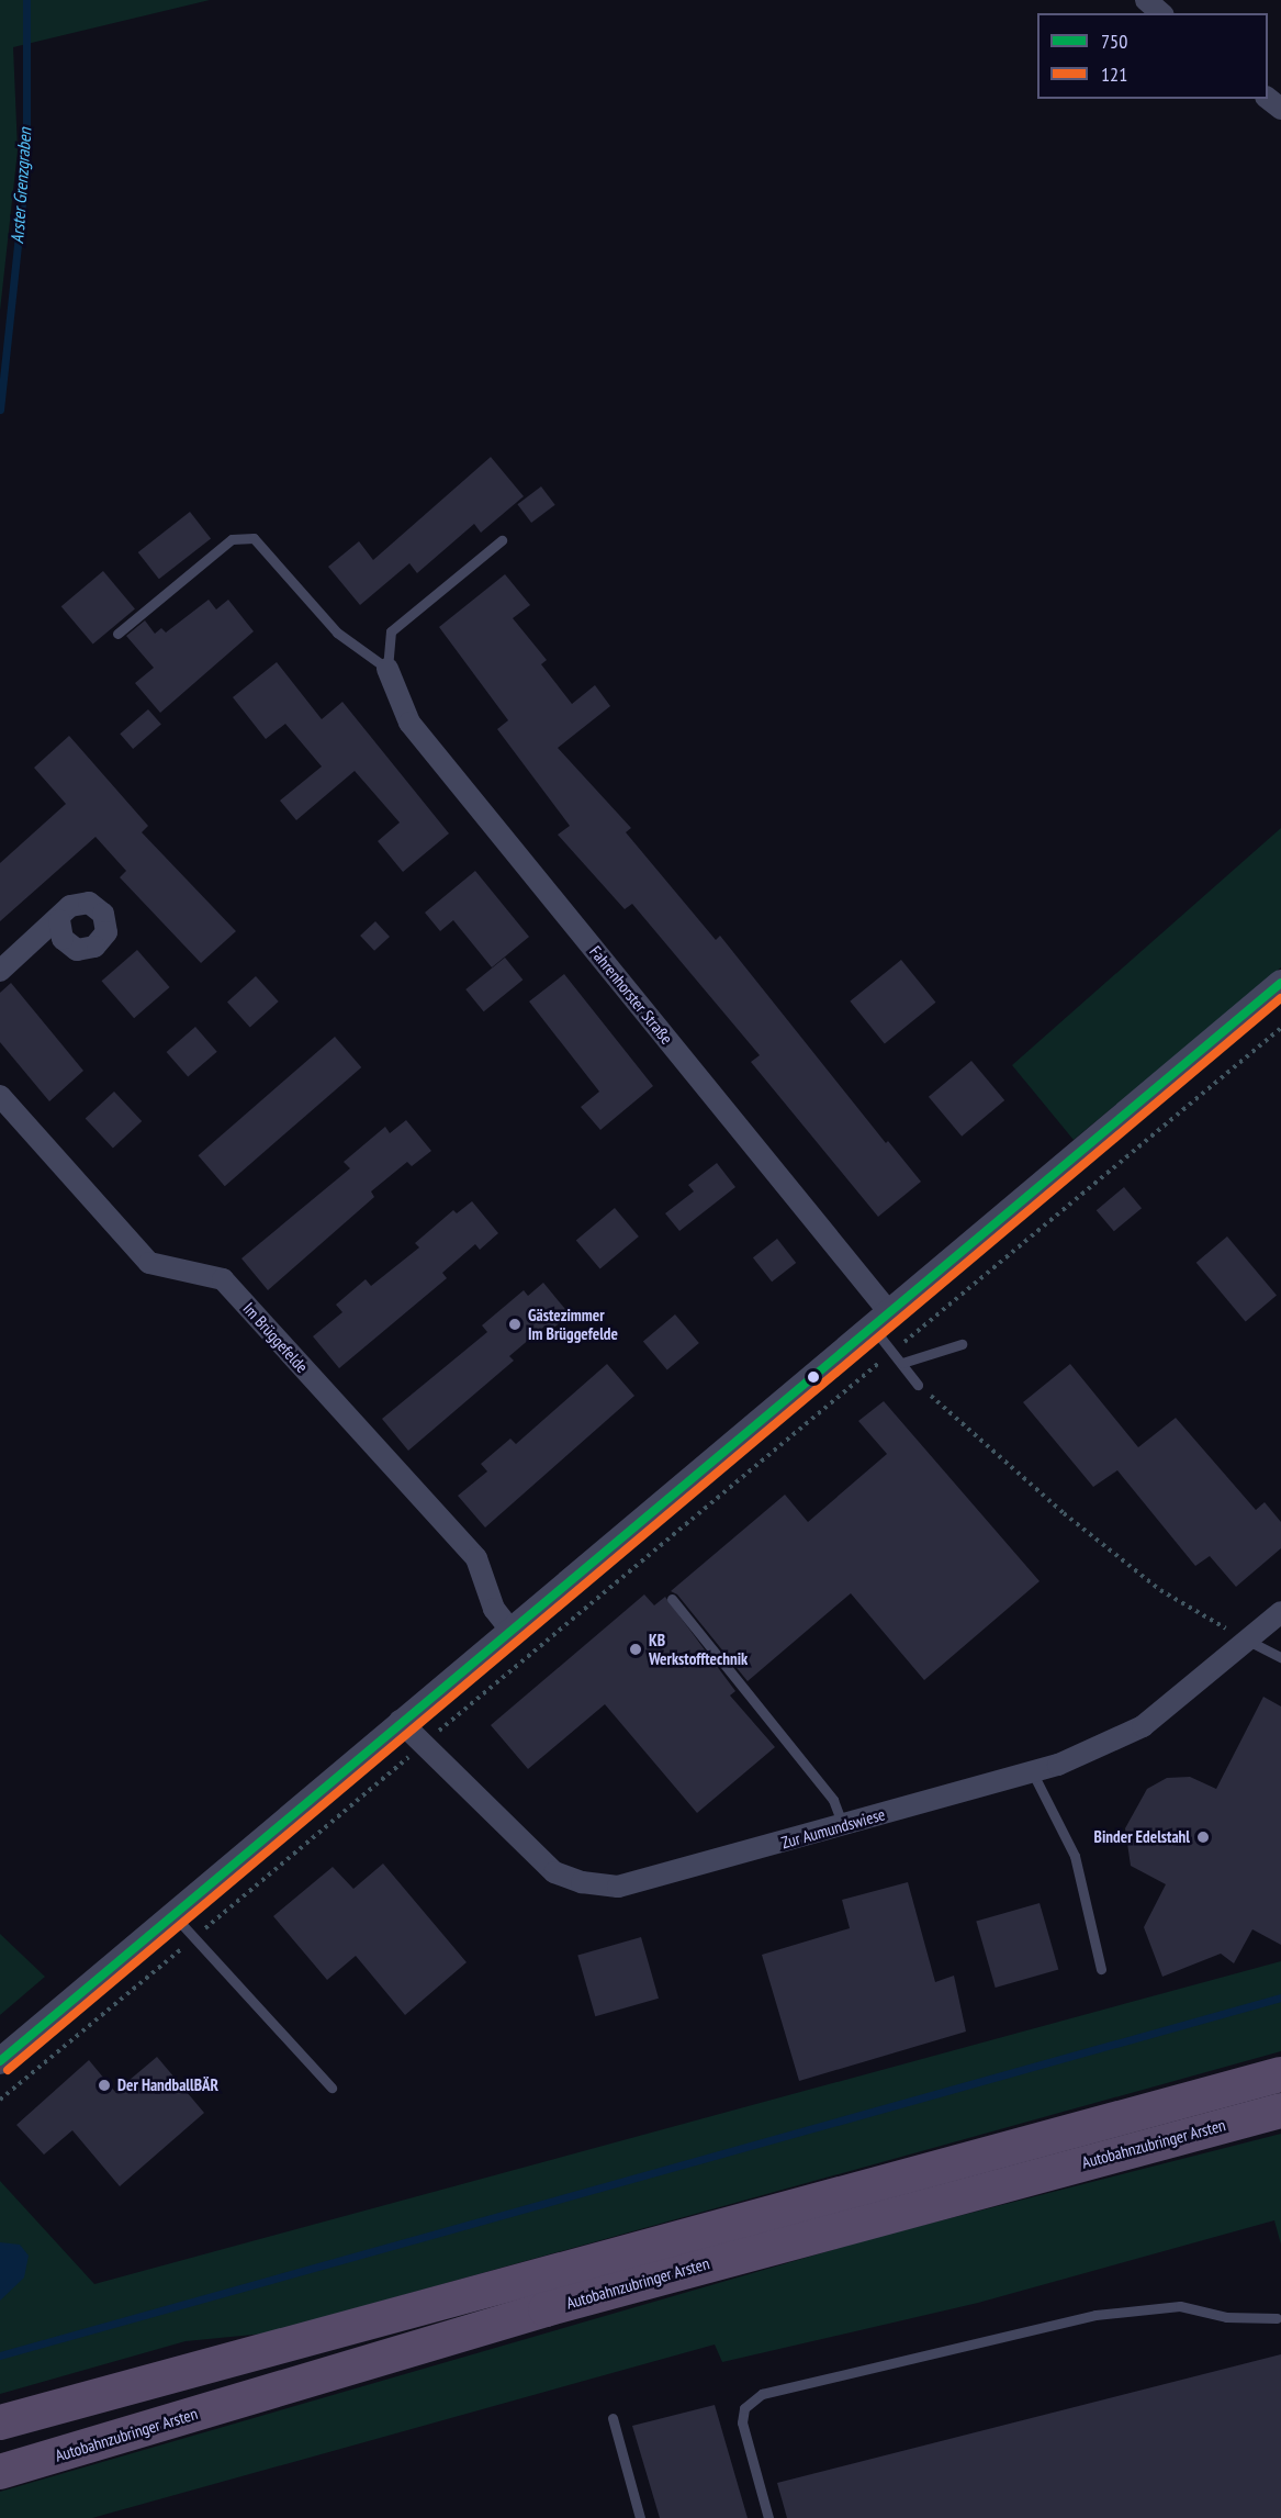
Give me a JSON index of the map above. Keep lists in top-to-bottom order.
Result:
{
  "streets": {
    "highway": ["Autobahnzubringer Arsten"],
    "street": ["Fahrenhorster Straße", "Im Brüggefelde", "Zur Aumundswiese"]
  },
  "water": ["Arster Grenzgraben"],
  "places": [
    "Gästezimmer Im Brüggefelde",
    "KB Werkstofftechnik",
    "Binder Edelstahl",
    "Der HandballBÄR"
  ],
  "lines": ["transit line 750", "transit line 121"],
  "legend": ["750", "121"]
}
